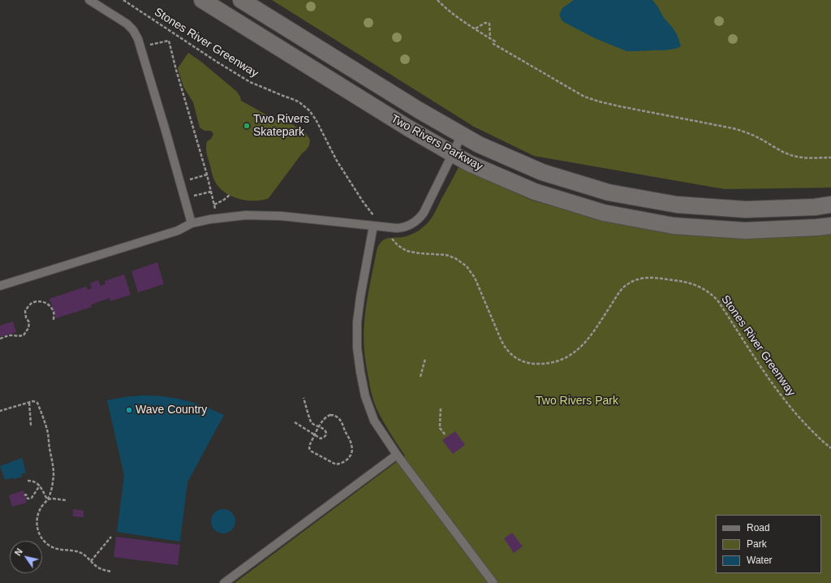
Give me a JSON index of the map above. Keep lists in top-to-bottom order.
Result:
{
  "streets": {
    "street": ["Two Rivers Parkway"],
    "path": ["Stones River Greenway"]
  },
  "parks": ["Two Rivers Park"],
  "places": ["Two Rivers Skatepark", "Wave Country"],
  "legend": ["Road", "Park", "Water"],
  "north": "top left"
}
